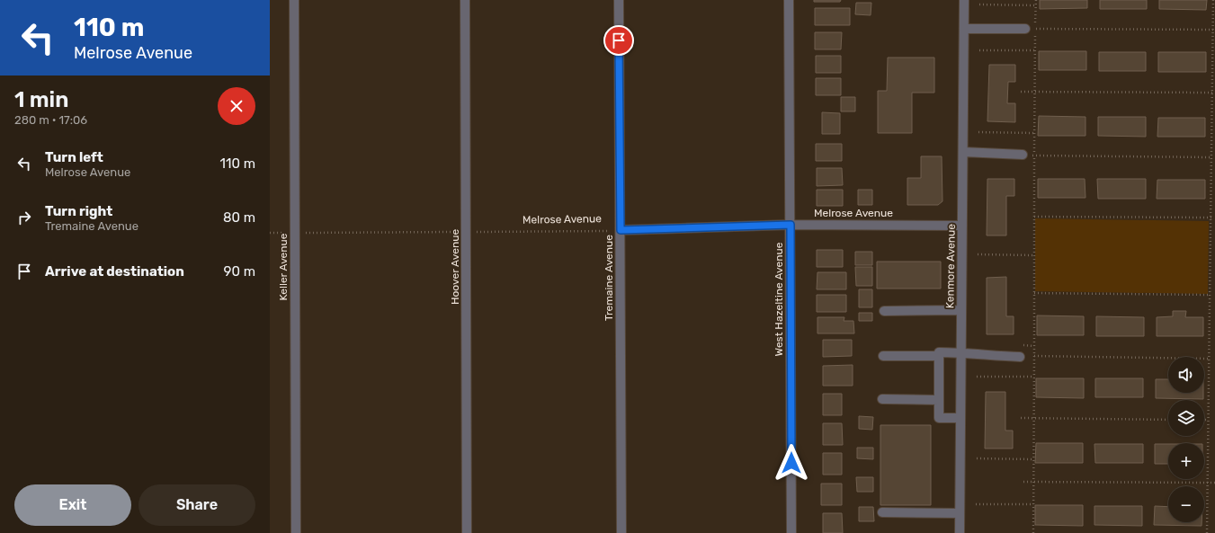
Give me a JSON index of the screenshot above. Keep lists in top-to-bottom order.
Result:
{
  "streets": {
    "street": [
      "Melrose Avenue",
      "Kenmore Avenue",
      "Keller Avenue",
      "Hoover Avenue",
      "Tremaine Avenue",
      "West Hazeltine Avenue"
    ]
  },
  "crossings": [
    ["Melrose Avenue", "Kenmore Avenue"],
    ["Melrose Avenue", "Keller Avenue"],
    ["Melrose Avenue", "Hoover Avenue"],
    ["Melrose Avenue", "Tremaine Avenue"],
    ["Melrose Avenue", "West Hazeltine Avenue"]
  ],
  "page": {
    "turn": ["110 m", "Melrose Avenue"],
    "heading": ["1 min", "280 m · 17:06"],
    "list": [
      {
        "name": "Turn left",
        "note": "Melrose Avenue",
        "value": "110 m"
      },
      {
        "name": "Turn right",
        "note": "Tremaine Avenue",
        "value": "80 m"
      },
      {
        "name": "Arrive at destination",
        "value": "90 m"
      }
    ],
    "map_buttons": ["+", "−"],
    "buttons": ["Exit", "Share"]
  }
}
